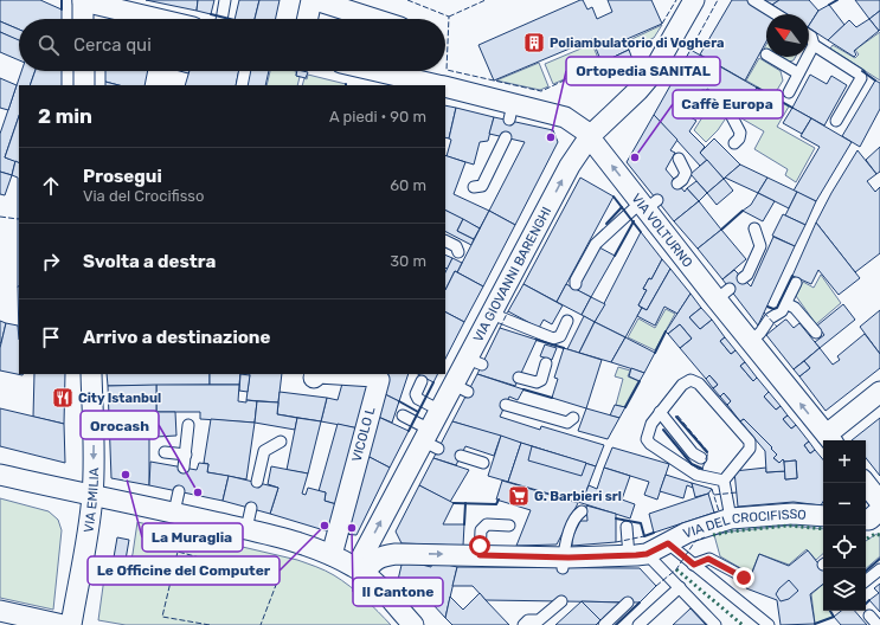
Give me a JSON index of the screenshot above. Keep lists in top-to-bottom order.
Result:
{
  "streets": {
    "street": [
      "VIA VOLTURNO",
      "VIA GIOVANNI BARENGHI",
      "VICOLO L",
      "VIA EMILIA",
      "VIA DEL CROCIFISSO"
    ]
  },
  "crossings": [
    ["VIA VOLTURNO", "VIA GIOVANNI BARENGHI"],
    ["VIA GIOVANNI BARENGHI", "VIA DEL CROCIFISSO"]
  ],
  "one_way": ["VIA VOLTURNO", "VIA GIOVANNI BARENGHI", "VIA EMILIA"],
  "places": {
    "building": ["Poliambulatorio di Voghera"],
    "other": [
      "Ortopedia SANITAL",
      "Caffè Europa",
      "La Muraglia",
      "Orocash",
      "Le Officine del Computer",
      "Il Cantone"
    ],
    "restaurant": ["City Istanbul"],
    "supermarket": ["G. Barbieri srl"]
  },
  "north": "top left",
  "page": {
    "search": "Cerca qui",
    "heading": ["2 min", "A piedi · 90 m"],
    "list": [
      ["Prosegui", "Via del Crocifisso", "60 m"],
      ["Svolta a destra", "30 m"],
      "Arrivo a destinazione"
    ],
    "map_buttons": ["+", "−"]
  }
}
